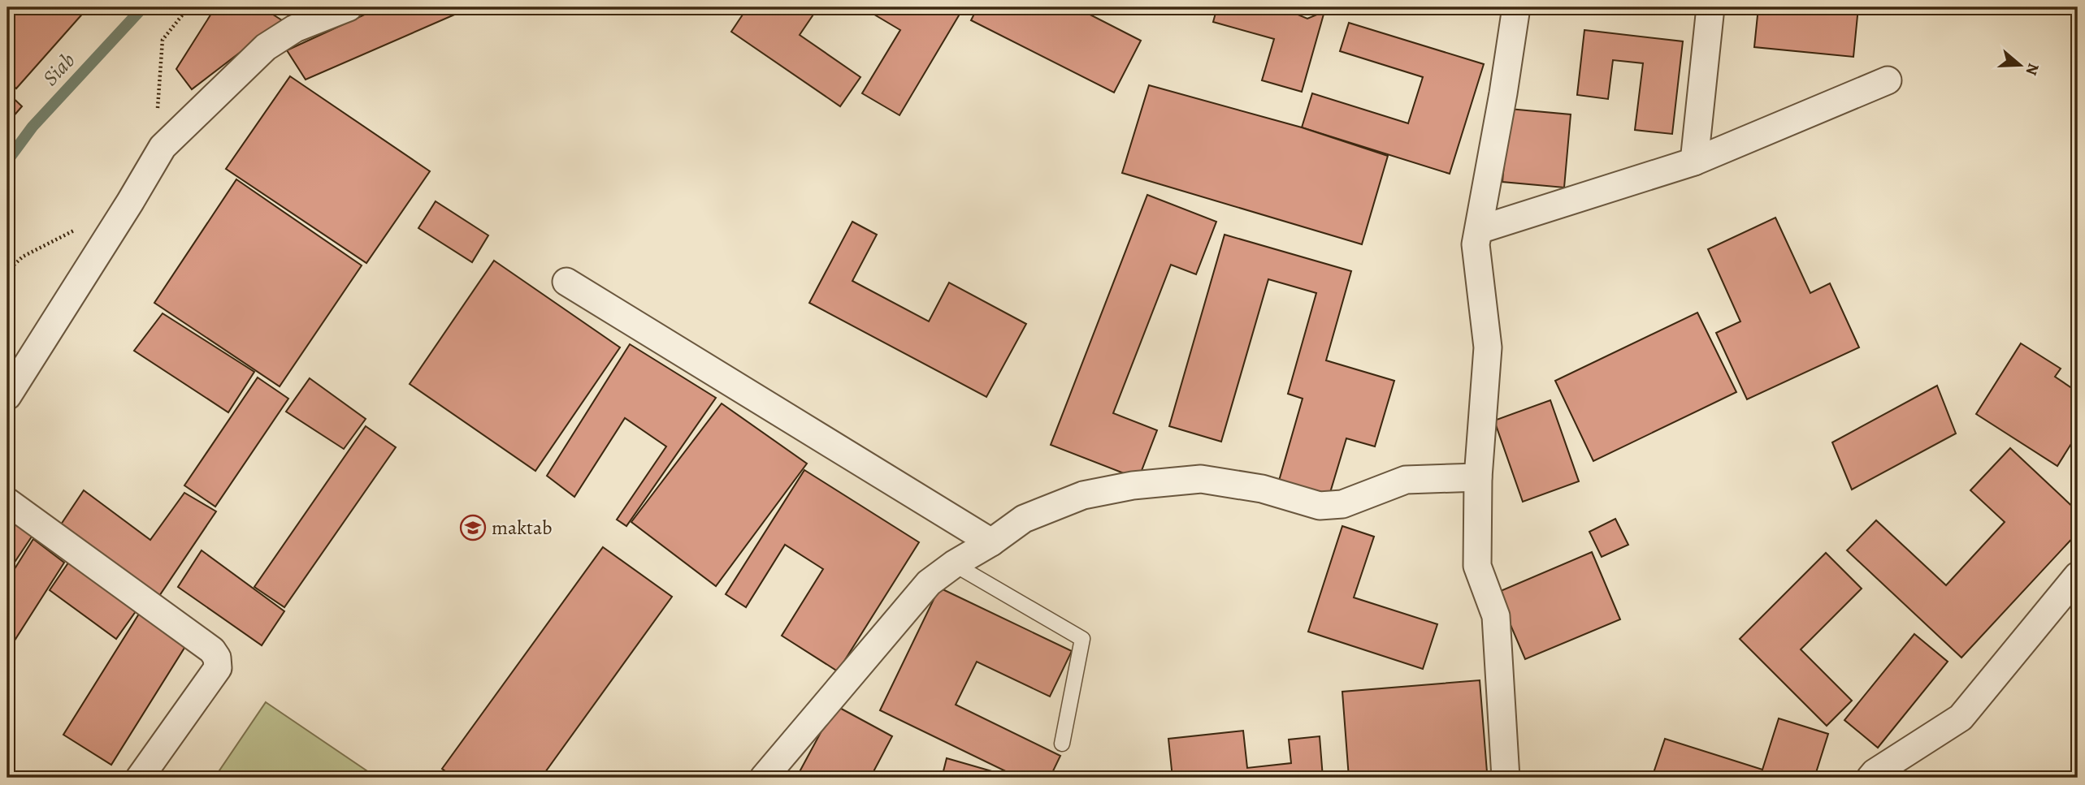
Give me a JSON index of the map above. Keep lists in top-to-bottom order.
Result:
{
  "water": ["Siab"],
  "places": {
    "school or university": ["maktab"]
  },
  "north": "right"
}
